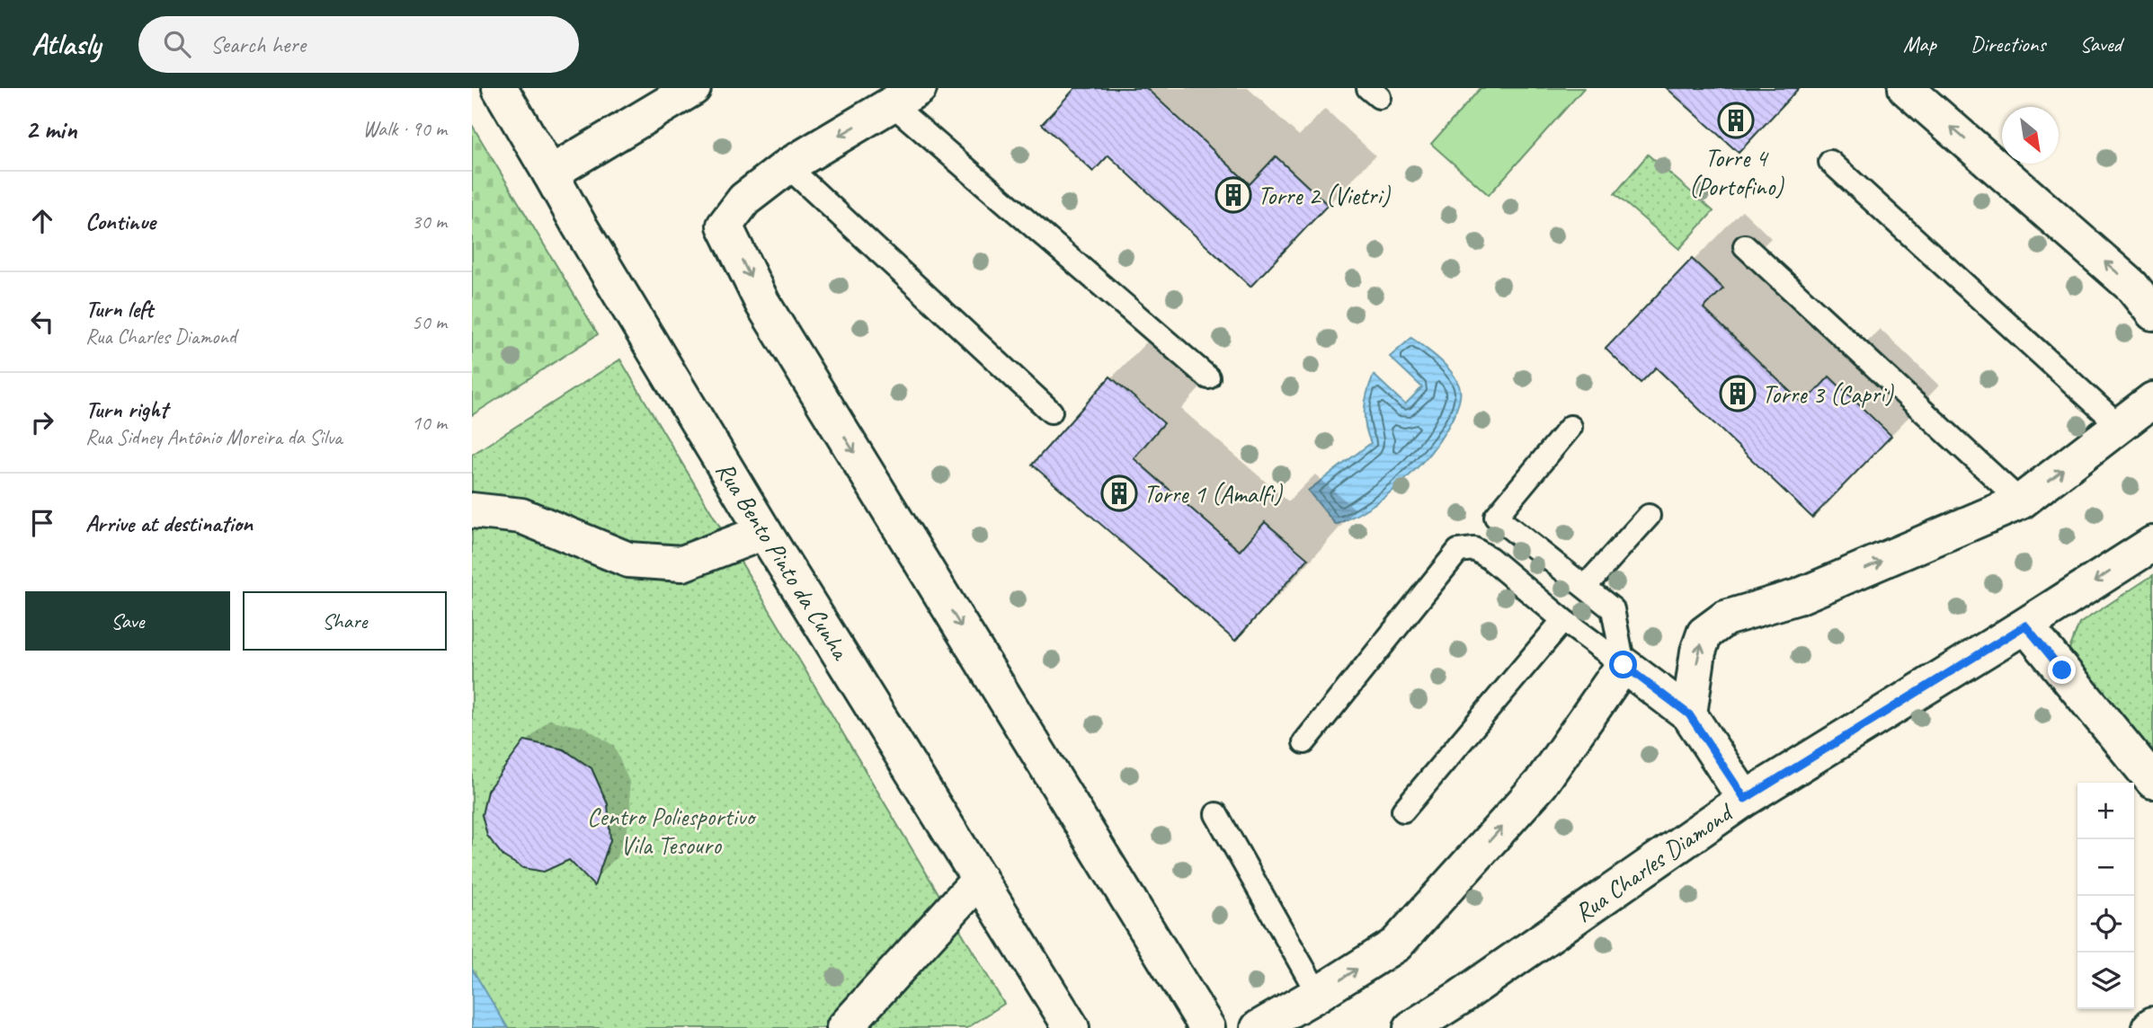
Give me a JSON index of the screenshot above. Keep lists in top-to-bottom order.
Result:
{
  "streets": {
    "street": ["Rua Bento Pinto da Cunha", "Rua Charles Diamond"]
  },
  "parks": ["Centro Poliesportivo Vila Tesouro"],
  "places": {
    "building": [
      "Torre 4 (Portofino)",
      "Torre 2 (Vietri)",
      "Torre 3 (Capri)",
      "Torre 1 (Amalfi)"
    ]
  },
  "north": "bottom right",
  "page": {
    "header": "Atlasly",
    "search": "Search here",
    "nav": ["Map", "Directions", "Saved"],
    "heading": ["2 min", "Walk · 90 m"],
    "list": [
      ["Continue", "30 m"],
      ["Turn left", "Rua Charles Diamond", "50 m"],
      ["Turn right", "Rua Sidney Antônio Moreira da Silva", "10 m"],
      "Arrive at destination"
    ],
    "buttons": ["Save", "Share"],
    "map_buttons": ["+", "−"]
  }
}
